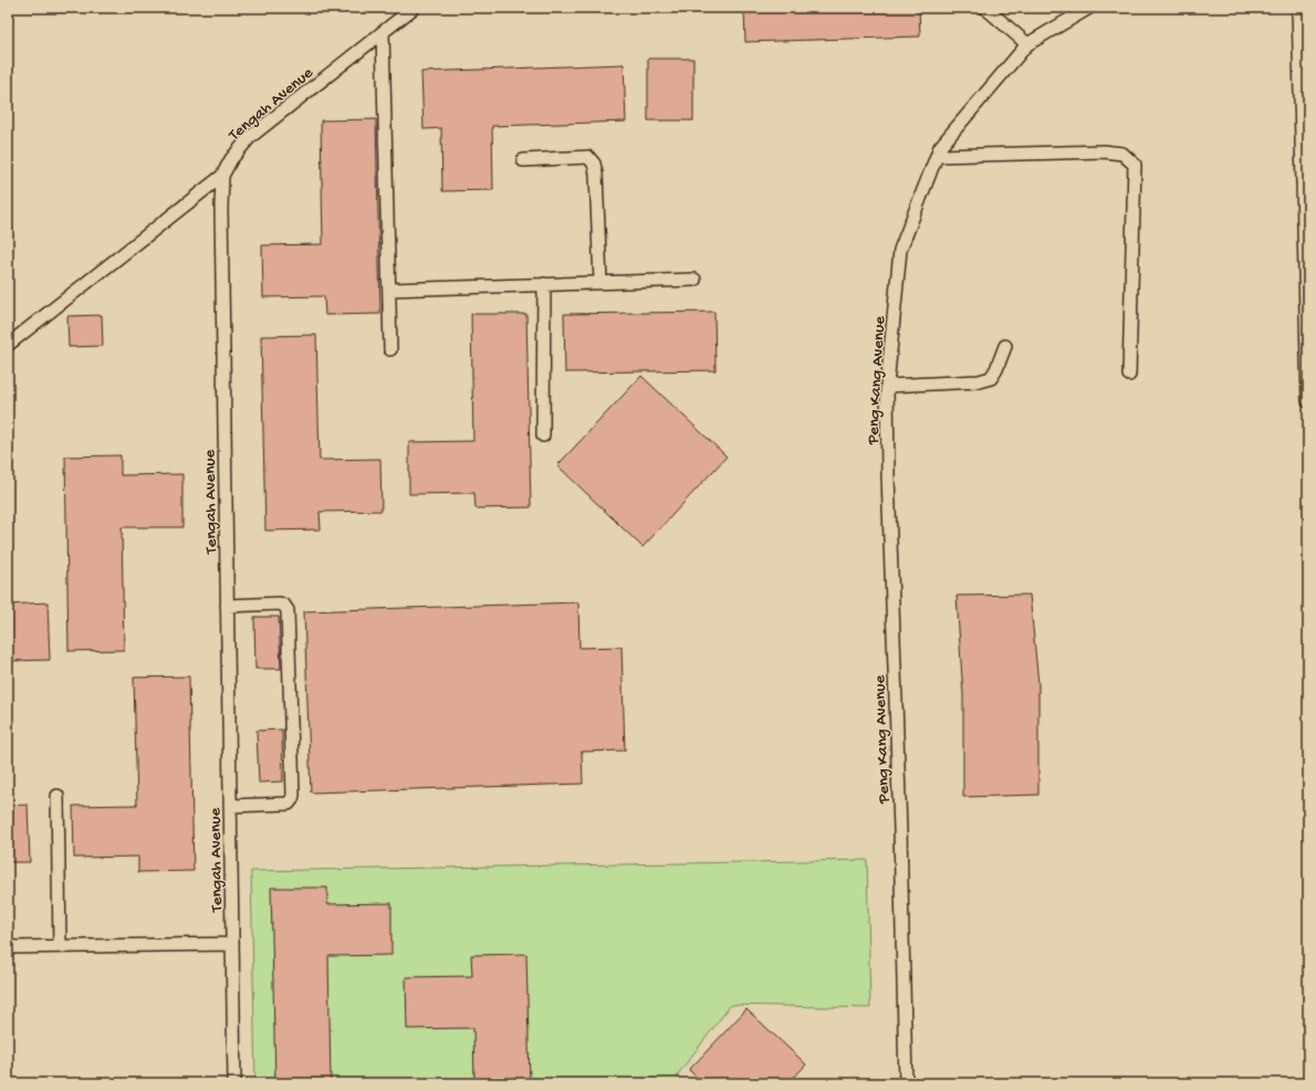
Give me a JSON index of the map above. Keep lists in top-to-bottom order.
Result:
{
  "streets": {
    "lane": ["Tengah Avenue", "Peng Kang Avenue"]
  }
}
